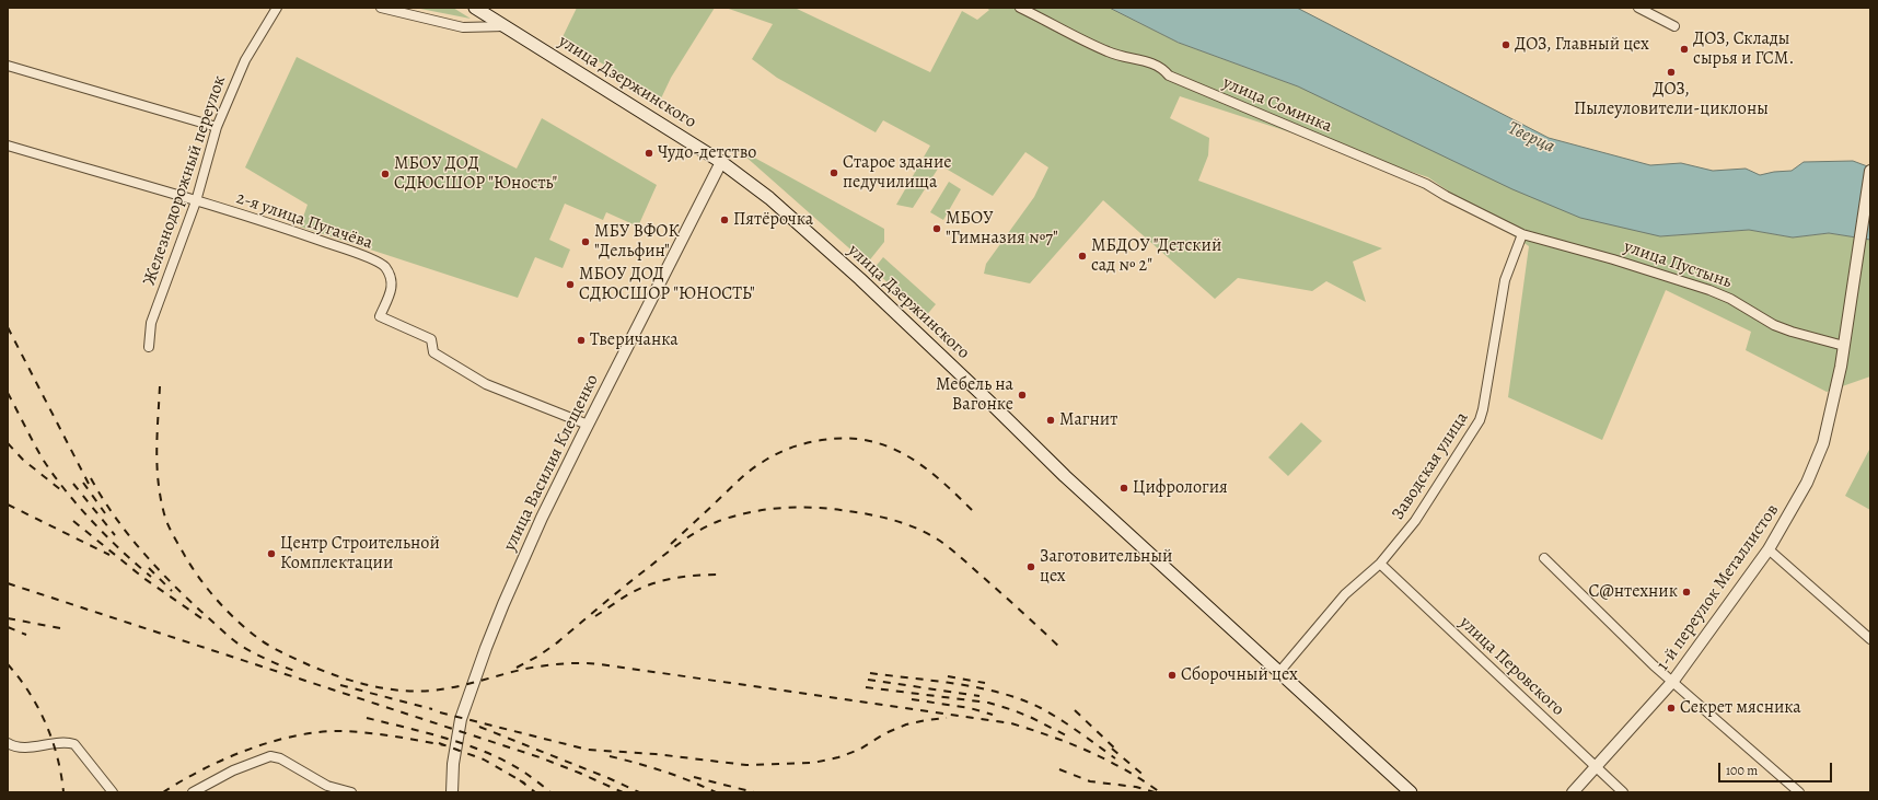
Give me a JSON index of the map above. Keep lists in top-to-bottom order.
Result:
{
  "streets": {
    "main road": ["улица Дзержинского"],
    "street": [
      "улица Соминка",
      "Железнодорожный переулок",
      "2-я улица Пугачёва",
      "улица Пустынь",
      "улица Василия Клещенко",
      "Заводская улица",
      "1-й переулок Металлистов",
      "улица Перовского"
    ]
  },
  "crossings": [
    ["улица Дзержинского", "улица Василия Клещенко"],
    ["улица Дзержинского", "Заводская улица"],
    ["улица Соминка", "улица Пустынь"],
    ["улица Соминка", "Заводская улица"],
    ["Железнодорожный переулок", "2-я улица Пугачёва"],
    ["2-я улица Пугачёва", "улица Василия Клещенко"],
    ["улица Пустынь", "Заводская улица"],
    ["улица Пустынь", "1-й переулок Металлистов"],
    ["Заводская улица", "улица Перовского"],
    ["1-й переулок Металлистов", "улица Перовского"]
  ],
  "water": ["Тверца"],
  "places": [
    "ДОЗ, Главный цех",
    "ДОЗ, Склады сырья и ГСМ.",
    "ДОЗ, Пылеуловители-циклоны",
    "Чудо-детство",
    "Старое здание педучилища",
    "МБОУ ДОД СДЮСШОР \"Юность\"",
    "Пятёрочка",
    "МБОУ \"Гимназия №7\"",
    "МБУ ВФОК \"Дельфин\"",
    "МБДОУ \"Детский сад № 2\"",
    "МБОУ ДОД СДЮСШОР \"ЮНОСТЬ\"",
    "Тверичанка",
    "Мебель на Вагонке",
    "Магнит",
    "Цифрология",
    "Центр Строительной Комплектации",
    "Заготовительный цех",
    "С@нтехник",
    "Сборочный цех",
    "Секрет мясника"
  ],
  "scale_bar": "100 m"
}
